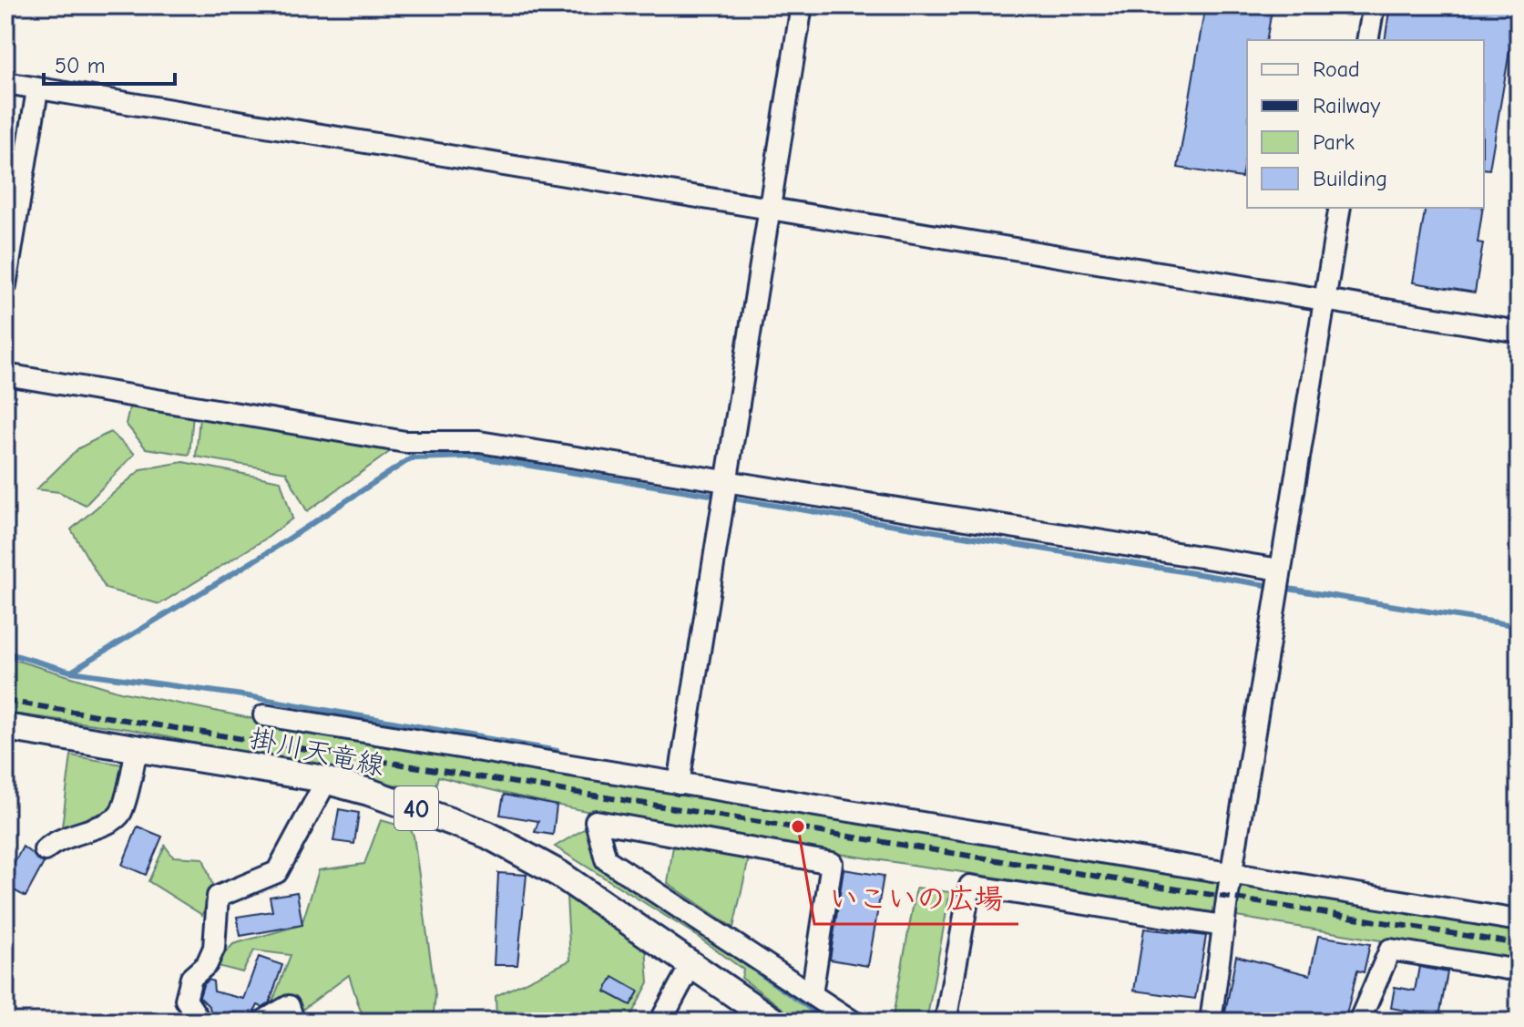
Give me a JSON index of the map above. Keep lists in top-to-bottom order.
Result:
{
  "streets": {
    "main road": ["掛川天竜線", "40"]
  },
  "places": ["いこいの広場"],
  "legend": [
    "Road",
    "Railway",
    "Park",
    "Building"
  ],
  "scale_bar": "50 m"
}
